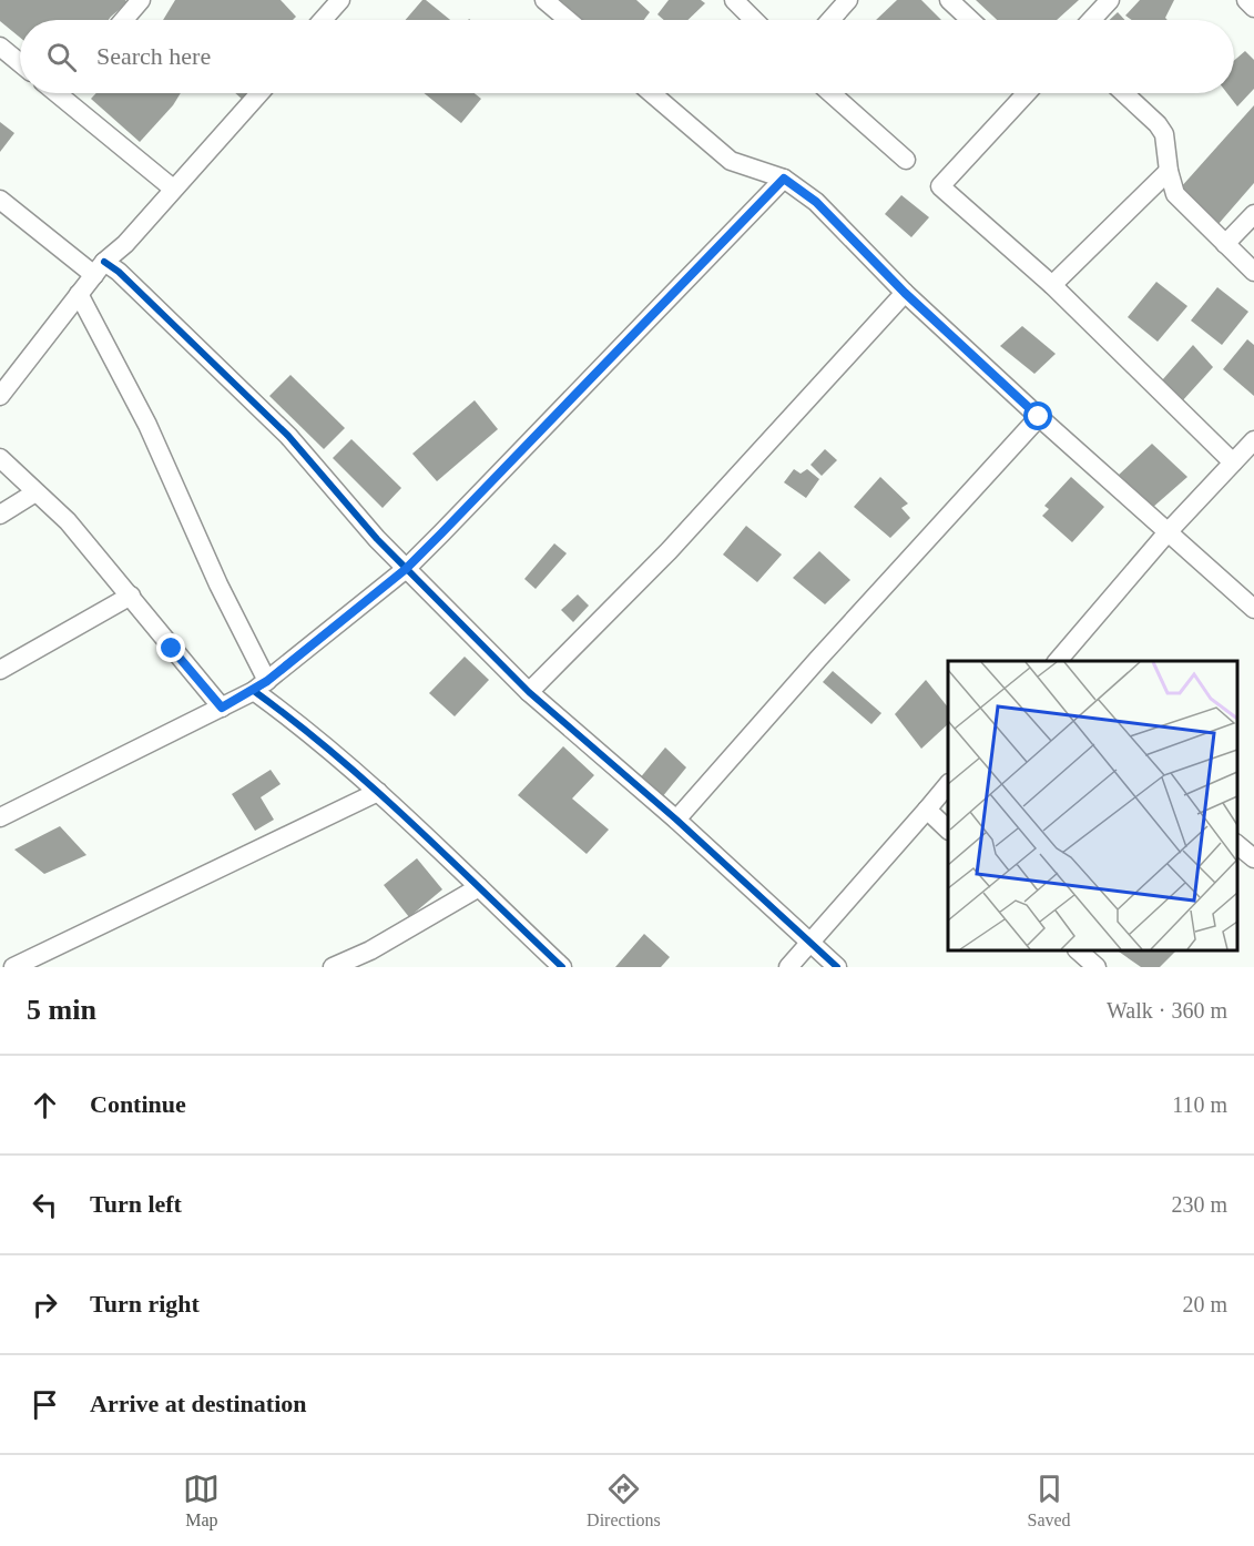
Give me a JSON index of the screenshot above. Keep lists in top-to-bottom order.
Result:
{
  "page": {
    "search": "Search here",
    "heading": ["5 min", "Walk · 360 m"],
    "list": [
      ["Continue", "110 m"],
      ["Turn left", "230 m"],
      ["Turn right", "20 m"],
      "Arrive at destination"
    ],
    "nav": ["Map", "Directions", "Saved"]
  }
}
